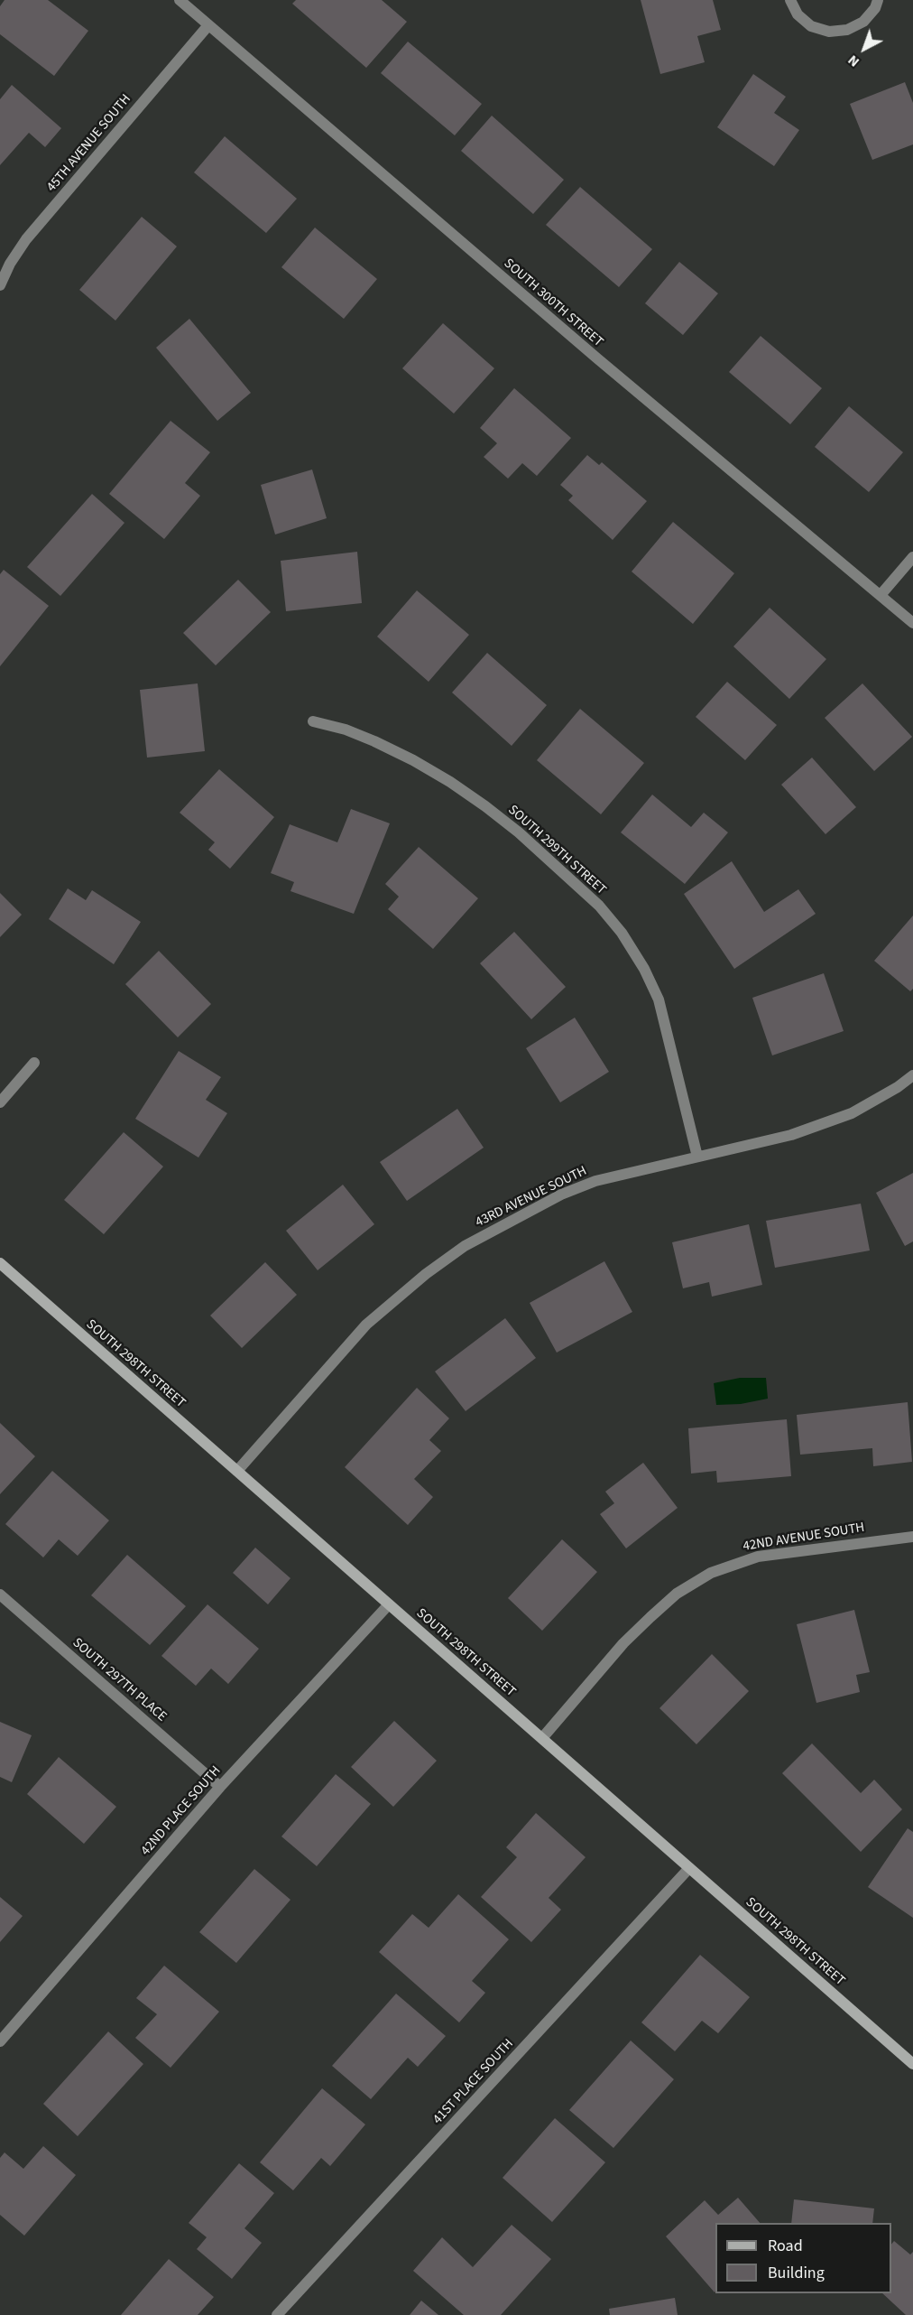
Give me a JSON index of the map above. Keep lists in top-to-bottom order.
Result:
{
  "streets": {
    "street": [
      "45TH AVENUE SOUTH",
      "SOUTH 300TH STREET",
      "SOUTH 299TH STREET",
      "43RD AVENUE SOUTH",
      "SOUTH 298TH STREET",
      "42ND AVENUE SOUTH",
      "SOUTH 297TH PLACE",
      "42ND PLACE SOUTH",
      "41ST PLACE SOUTH"
    ]
  },
  "crossings": [
    ["45TH AVENUE SOUTH", "SOUTH 300TH STREET"],
    ["SOUTH 299TH STREET", "43RD AVENUE SOUTH"],
    ["43RD AVENUE SOUTH", "SOUTH 298TH STREET"],
    ["SOUTH 298TH STREET", "42ND AVENUE SOUTH"],
    ["SOUTH 298TH STREET", "42ND PLACE SOUTH"],
    ["SOUTH 298TH STREET", "41ST PLACE SOUTH"],
    ["SOUTH 297TH PLACE", "42ND PLACE SOUTH"]
  ],
  "legend": ["Road", "Building"],
  "north": "bottom left"
}
